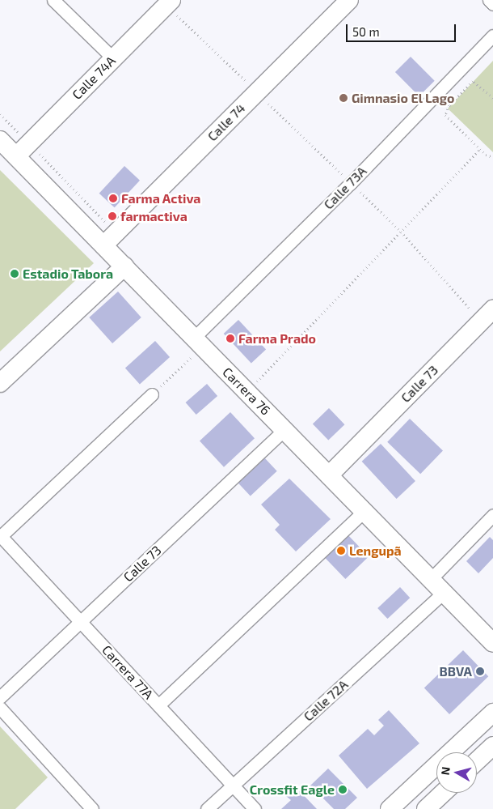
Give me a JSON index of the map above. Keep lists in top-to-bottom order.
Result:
{
  "streets": {
    "street": [
      "Calle 74A",
      "Calle 74",
      "Calle 73A",
      "Calle 73",
      "Carrera 76",
      "Carrera 77A",
      "Calle 72A"
    ]
  },
  "crossings": [
    ["Calle 74A", "Carrera 76"],
    ["Calle 74", "Carrera 76"],
    ["Calle 73A", "Carrera 76"],
    ["Calle 73", "Carrera 76"],
    ["Calle 73", "Carrera 77A"],
    ["Carrera 76", "Calle 72A"],
    ["Carrera 77A", "Calle 72A"]
  ],
  "places": [
    "Gimnasio El Lago",
    "Farma Activa",
    "farmactiva",
    "Estadio Tabora",
    "Farma Prado",
    "Lengupã",
    "BBVA",
    "Crossfit Eagle"
  ],
  "scale_bar": "50 m",
  "north": "left"
}
